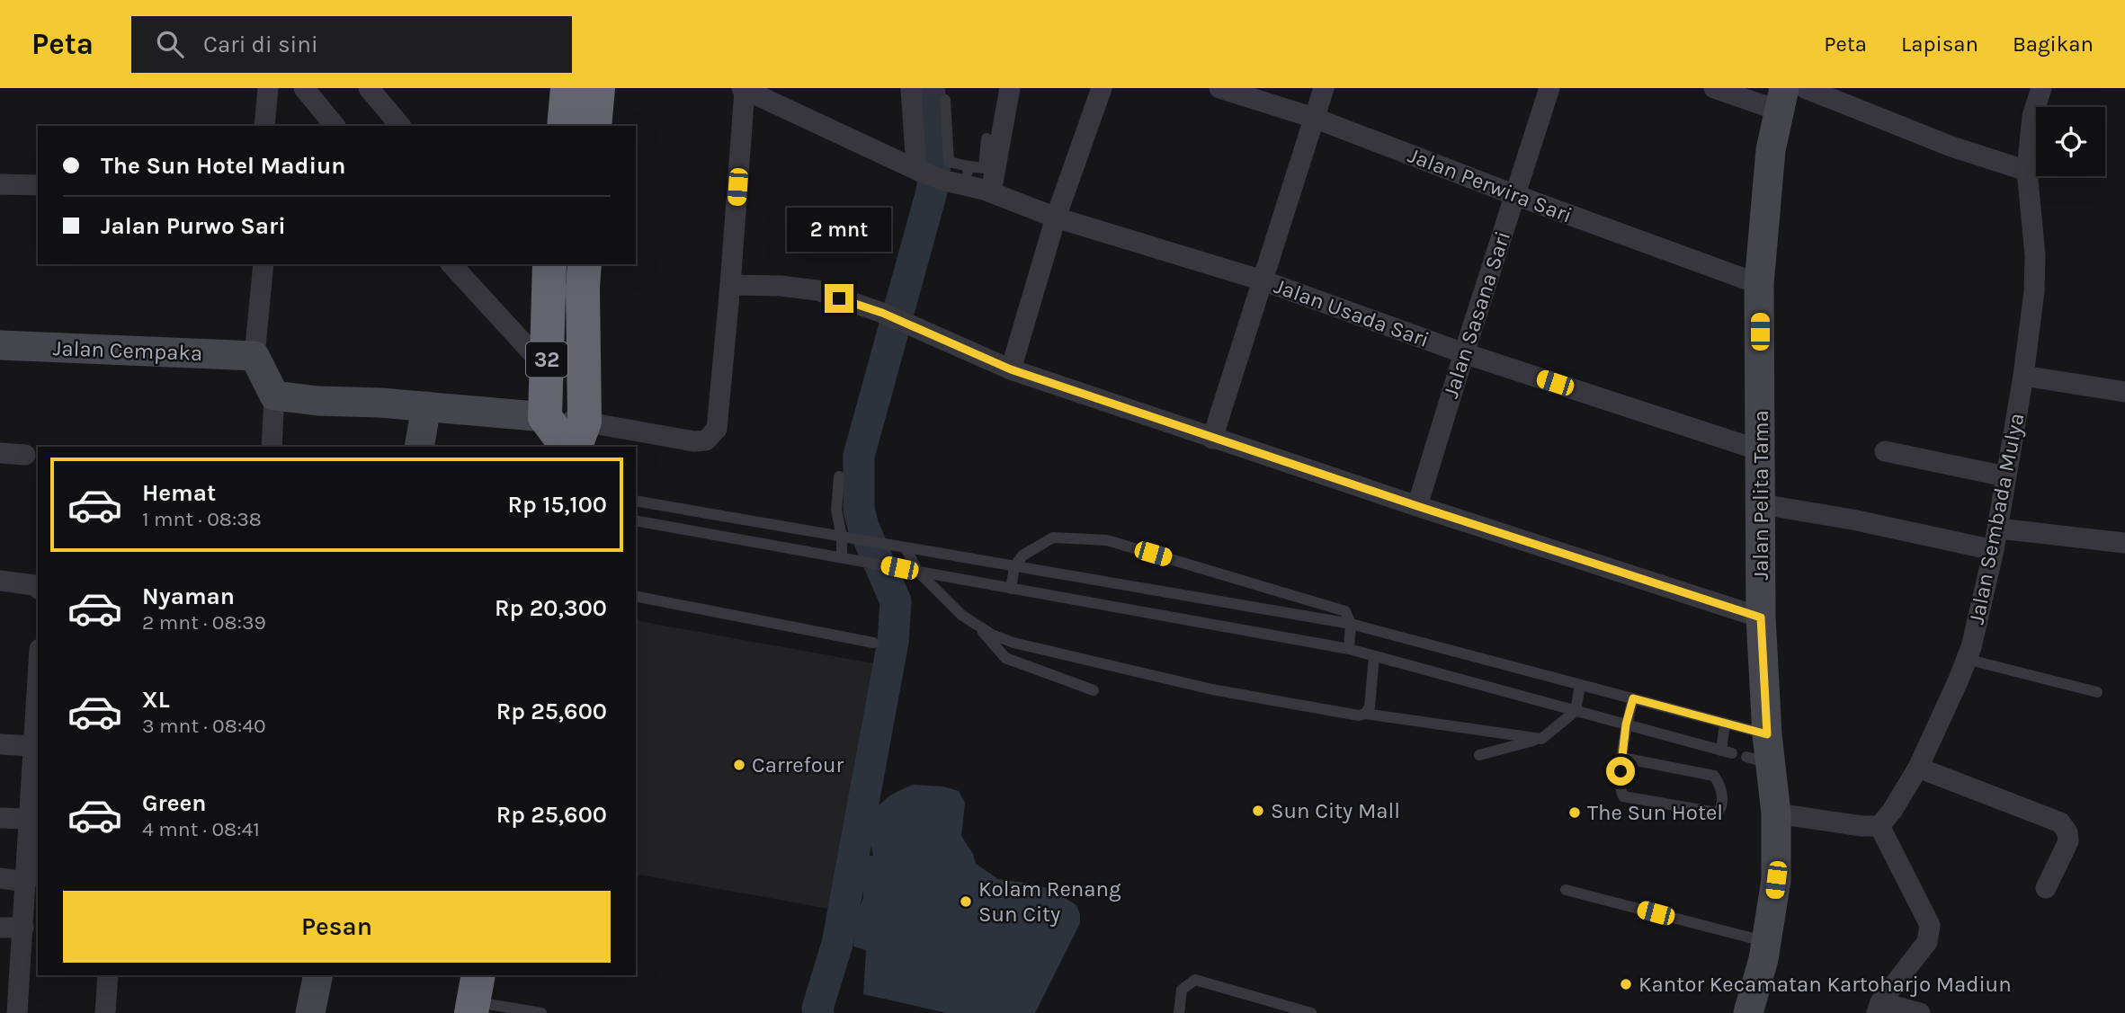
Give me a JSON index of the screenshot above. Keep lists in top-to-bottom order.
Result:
{
  "streets": {
    "highway": ["32"],
    "street": [
      "Jalan Perwira Sari",
      "Jalan Usada Sari",
      "Jalan Sasana Sari",
      "Jalan Cempaka",
      "Jalan Pelita Tama",
      "Jalan Sembada Mulya"
    ]
  },
  "crossings": [
    ["Jalan Perwira Sari", "Jalan Sasana Sari"],
    ["Jalan Perwira Sari", "Jalan Pelita Tama"],
    ["Jalan Usada Sari", "Jalan Sasana Sari"],
    ["Jalan Usada Sari", "Jalan Pelita Tama"]
  ],
  "places": [
    "Carrefour",
    "Sun City Mall",
    "The Sun Hotel",
    "Kolam Renang Sun City",
    "Kantor Kecamatan Kartoharjo Madiun"
  ],
  "page": {
    "header": "Peta",
    "search": "Cari di sini",
    "nav": ["Peta", "Lapisan", "Bagikan"],
    "banner": ["The Sun Hotel Madiun", "Jalan Purwo Sari"],
    "bubble": "2 mnt",
    "list": [
      {
        "name": "Hemat",
        "note": "1 mnt · 08:38",
        "value": "Rp 15,100"
      },
      {
        "name": "Nyaman",
        "note": "2 mnt · 08:39",
        "value": "Rp 20,300"
      },
      {
        "name": "XL",
        "note": "3 mnt · 08:40",
        "value": "Rp 25,600"
      },
      {
        "name": "Green",
        "note": "4 mnt · 08:41",
        "value": "Rp 25,600"
      }
    ],
    "buttons": "Pesan"
  }
}
